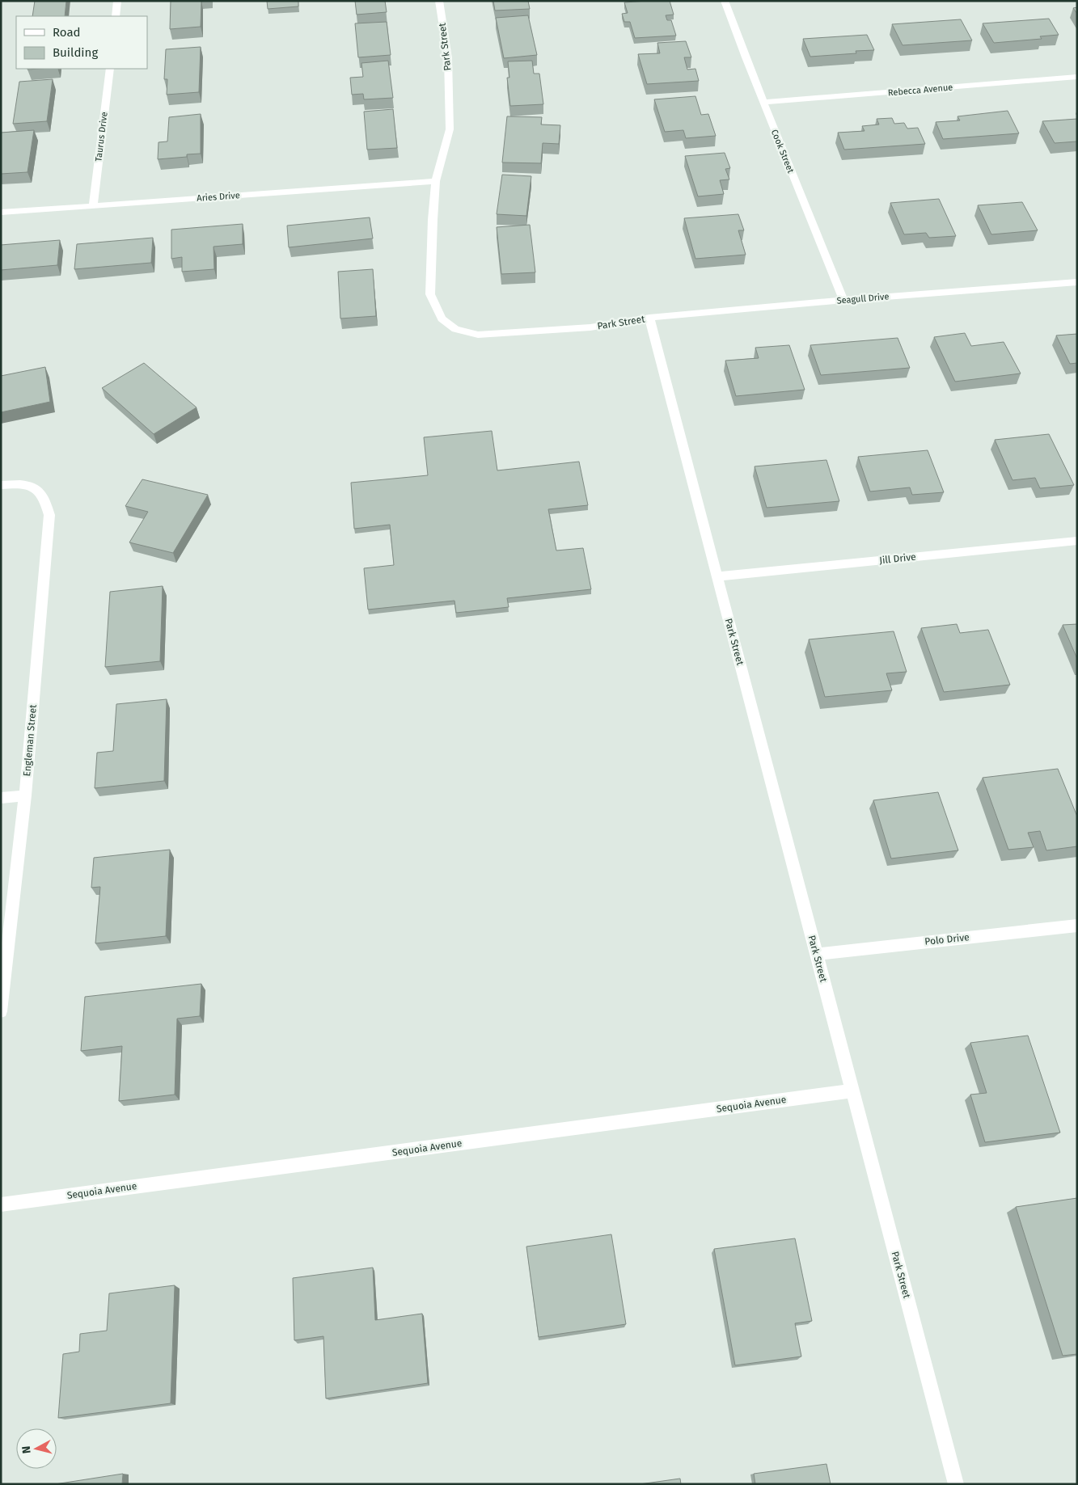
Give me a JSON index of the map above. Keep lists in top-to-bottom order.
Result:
{
  "streets": {
    "street": [
      "Park Street",
      "Rebecca Avenue",
      "Taurus Drive",
      "Cook Street",
      "Aries Drive",
      "Seagull Drive",
      "Jill Drive",
      "Engleman Street",
      "Polo Drive",
      "Sequoia Avenue"
    ]
  },
  "crossings": [
    ["Park Street", "Aries Drive"],
    ["Park Street", "Seagull Drive"],
    ["Park Street", "Jill Drive"],
    ["Park Street", "Polo Drive"],
    ["Park Street", "Sequoia Avenue"],
    ["Rebecca Avenue", "Cook Street"],
    ["Taurus Drive", "Aries Drive"],
    ["Cook Street", "Seagull Drive"]
  ],
  "legend": ["Road", "Building"],
  "north": "left"
}
